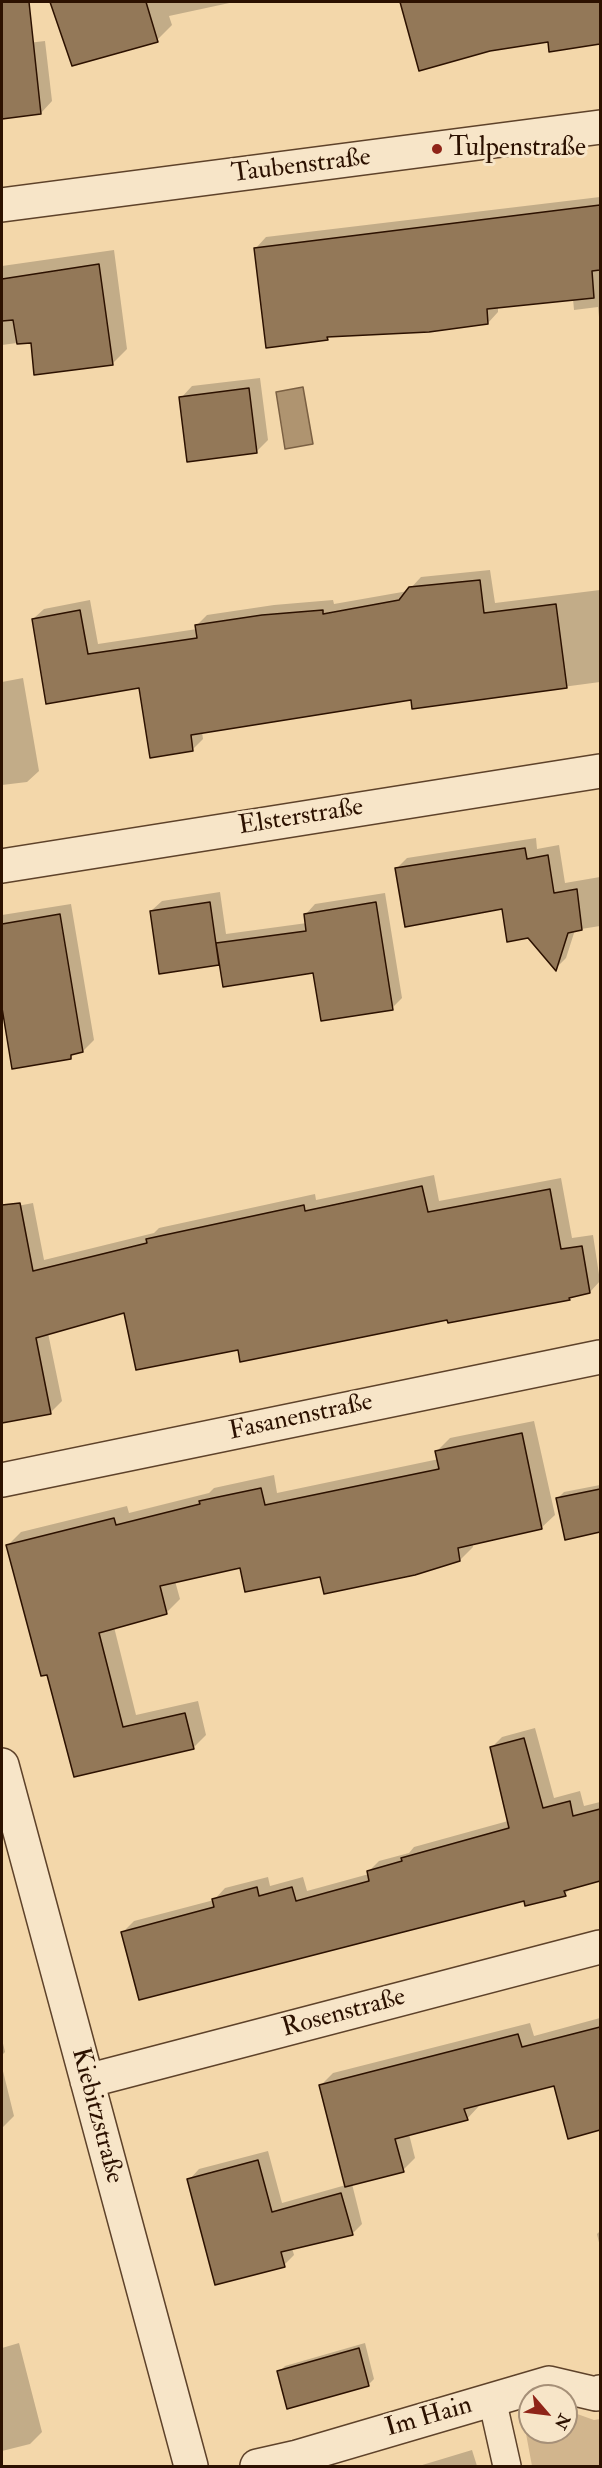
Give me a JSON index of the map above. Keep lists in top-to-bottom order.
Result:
{
  "streets": {
    "street": [
      "Taubenstraße",
      "Elsterstraße",
      "Fasanenstraße",
      "Rosenstraße",
      "Kiebitzstraße",
      "Im Hain"
    ]
  },
  "crossings": [
    ["Rosenstraße", "Kiebitzstraße"]
  ],
  "places": ["Tulpenstraße"],
  "north": "bottom right"
}
